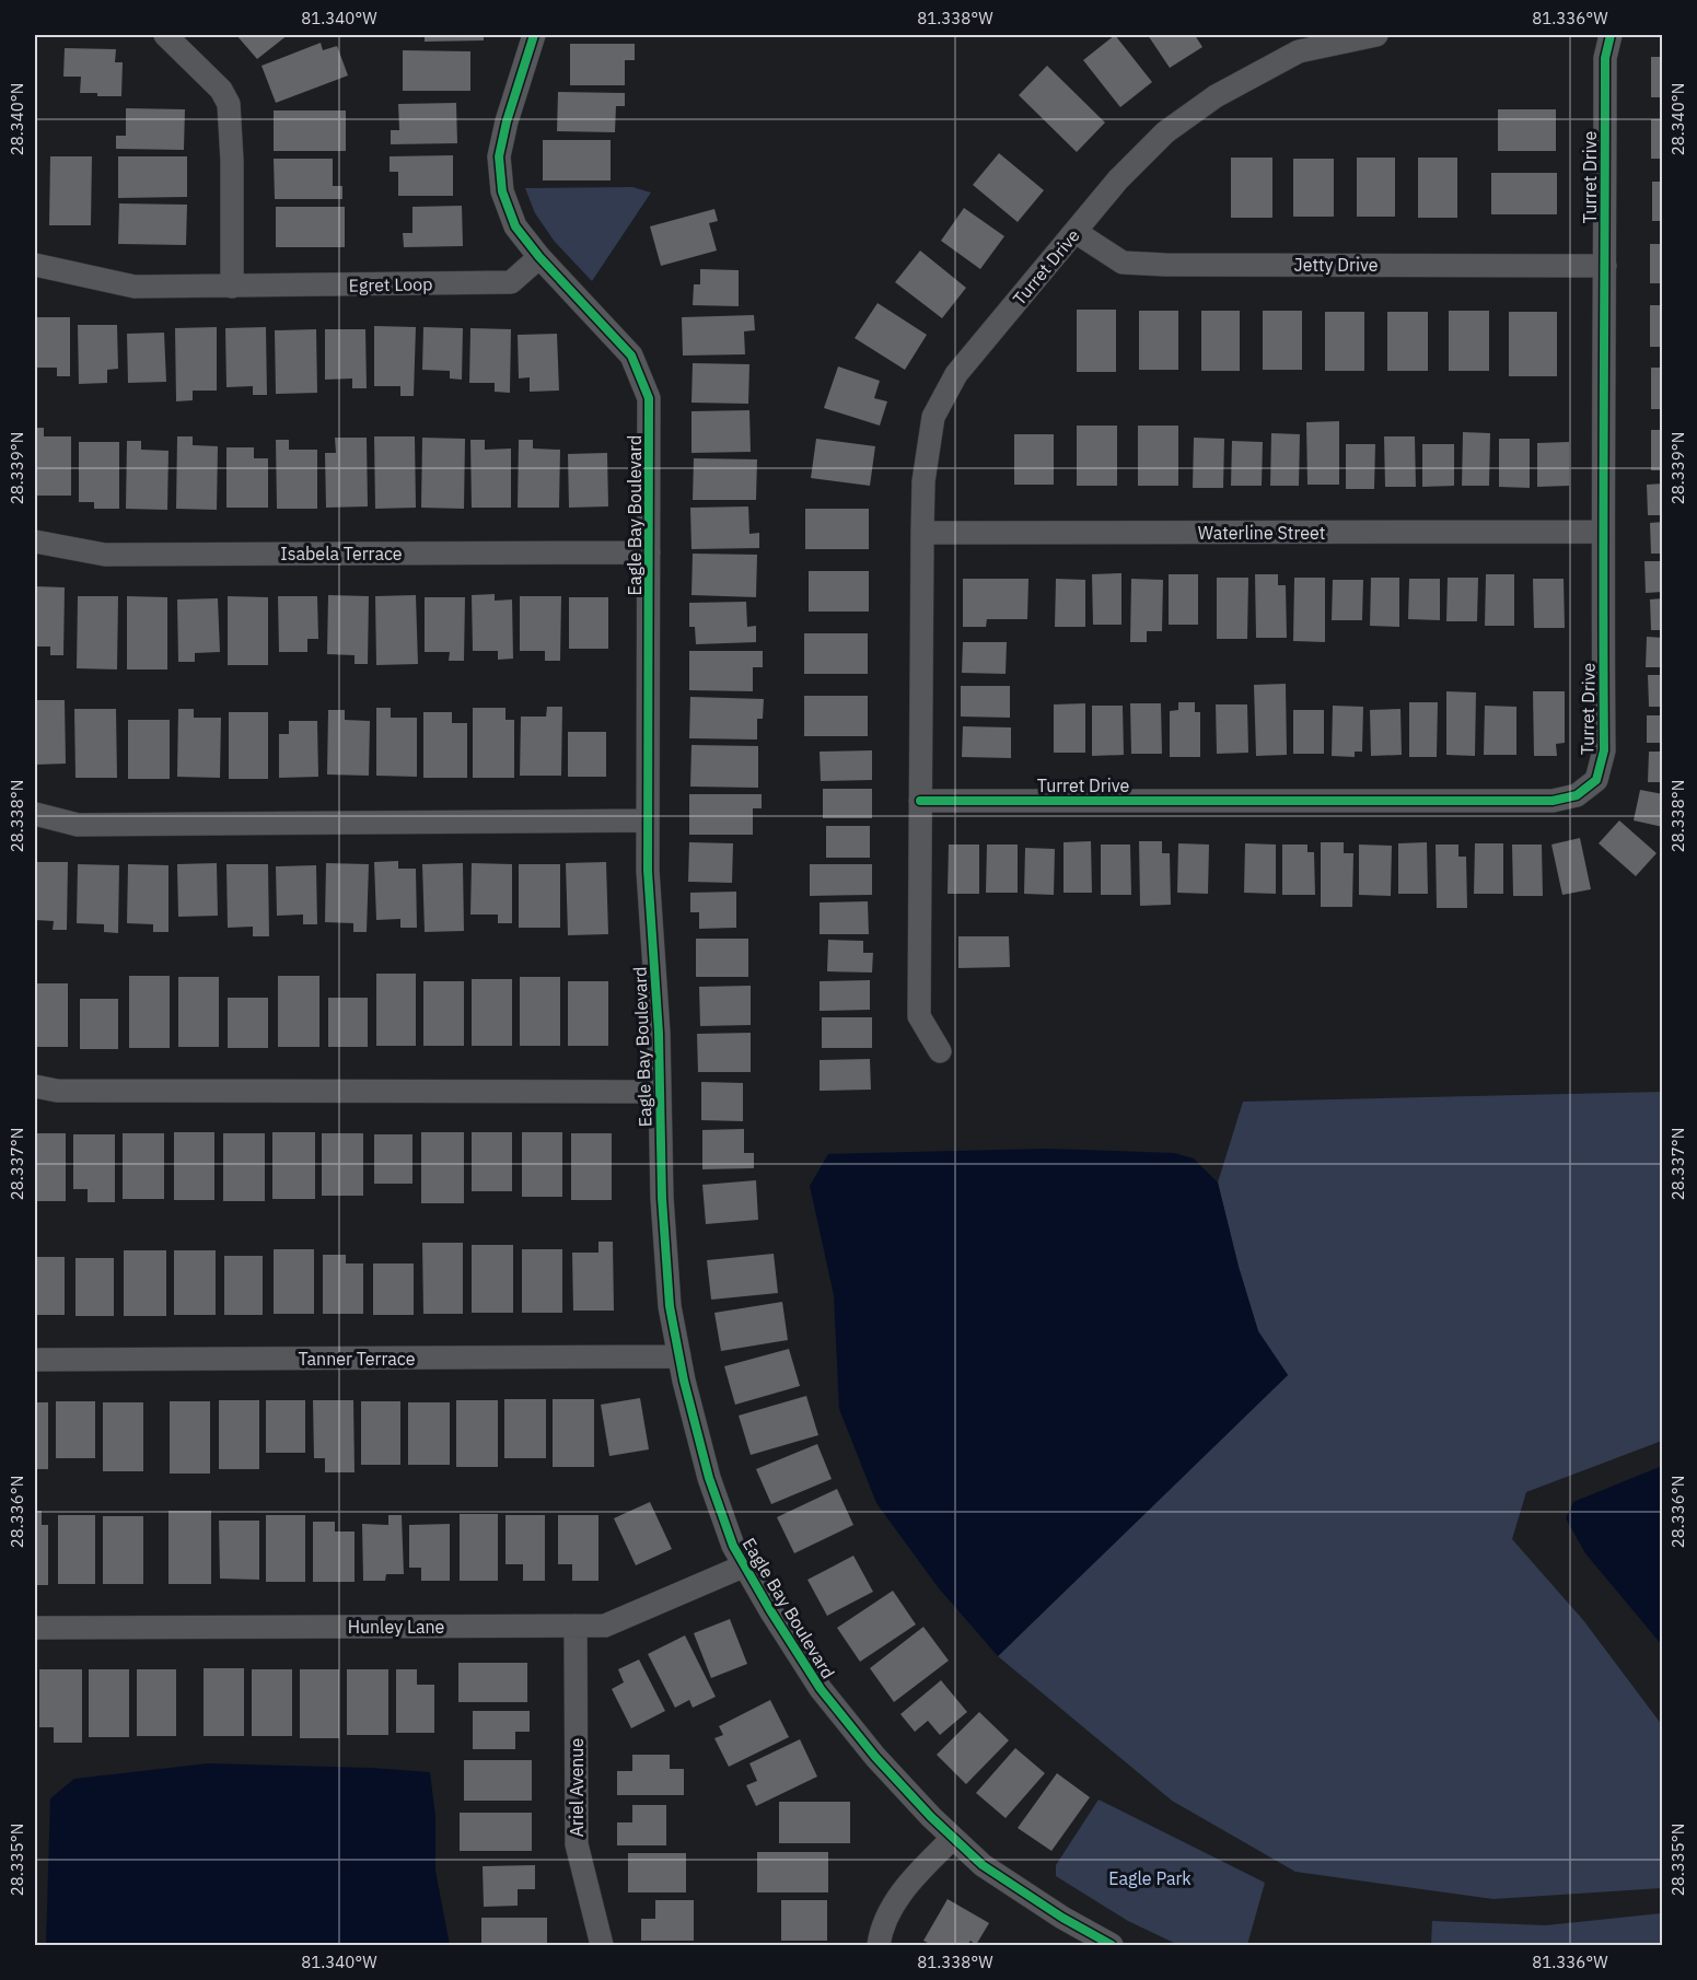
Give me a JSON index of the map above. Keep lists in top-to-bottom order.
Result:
{
  "streets": {
    "street": [
      "Turret Drive",
      "Jetty Drive",
      "Egret Loop",
      "Eagle Bay Boulevard",
      "Waterline Street",
      "Isabela Terrace",
      "Tanner Terrace",
      "Hunley Lane",
      "Ariel Avenue"
    ]
  },
  "crossings": [
    ["Turret Drive", "Jetty Drive"],
    ["Turret Drive", "Waterline Street"],
    ["Egret Loop", "Eagle Bay Boulevard"],
    ["Eagle Bay Boulevard", "Isabela Terrace"],
    ["Eagle Bay Boulevard", "Tanner Terrace"],
    ["Eagle Bay Boulevard", "Hunley Lane"],
    ["Hunley Lane", "Ariel Avenue"]
  ],
  "parks": ["Eagle Park"],
  "coordinates": [
    "81.340°W",
    "81.338°W",
    "81.336°W",
    "28.340°N",
    "28.339°N",
    "28.338°N",
    "28.337°N",
    "28.336°N",
    "28.335°N"
  ]
}
